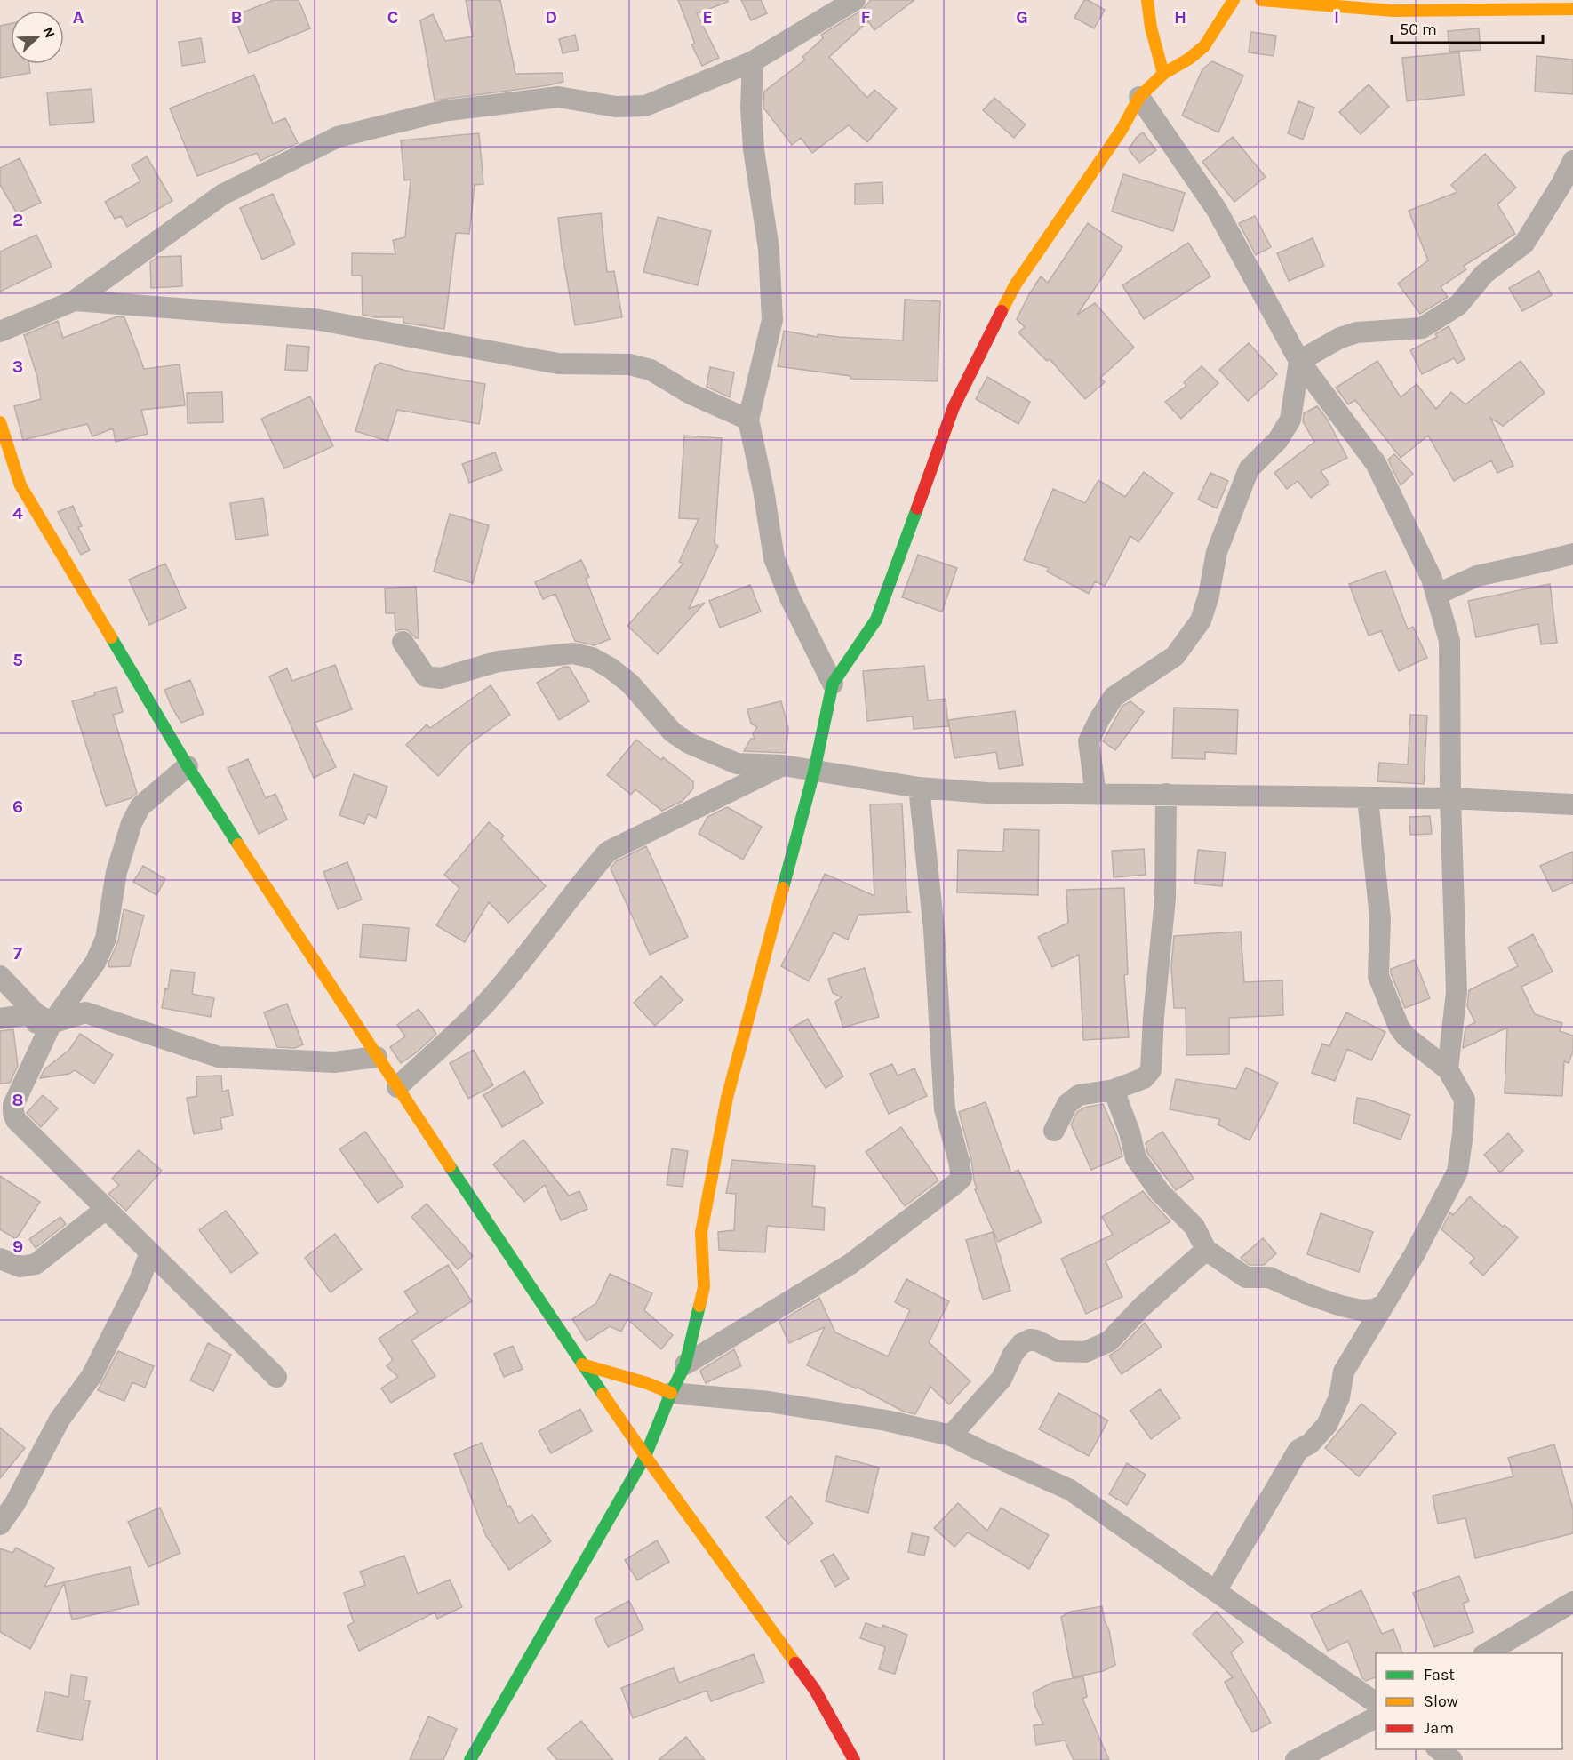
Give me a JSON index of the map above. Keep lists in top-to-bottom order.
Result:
{
  "legend": ["Fast", "Slow", "Jam"],
  "scale_bar": "50 m",
  "north": "top right",
  "grid": {
    "columns": [
      "A",
      "B",
      "C",
      "D",
      "E",
      "F",
      "G",
      "H",
      "I"
    ],
    "rows": [
      "2",
      "3",
      "4",
      "5",
      "6",
      "7",
      "8",
      "9"
    ]
  }
}
